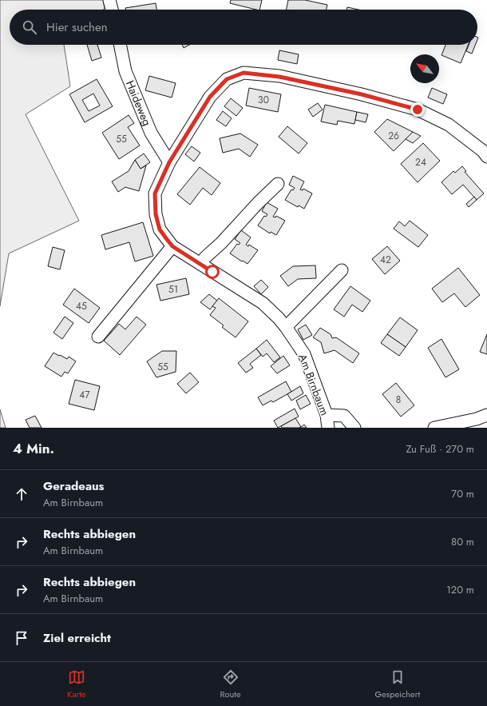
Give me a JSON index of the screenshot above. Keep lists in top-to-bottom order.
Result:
{
  "streets": {
    "street": ["Haideweg", "Am Birnbaum"]
  },
  "crossings": [
    ["Haideweg", "Am Birnbaum"]
  ],
  "house_numbers": [
    "30",
    "26",
    "55",
    "24",
    "42",
    "51",
    "45",
    "55",
    "47",
    "8"
  ],
  "north": "top left",
  "page": {
    "search": "Hier suchen",
    "heading": ["4 Min.", "Zu Fuß · 270 m"],
    "list": [
      ["Geradeaus", "Am Birnbaum", "70 m"],
      ["Rechts abbiegen", "Am Birnbaum", "80 m"],
      ["Rechts abbiegen", "Am Birnbaum", "120 m"],
      "Ziel erreicht"
    ],
    "nav": ["Karte", "Route", "Gespeichert"]
  }
}
